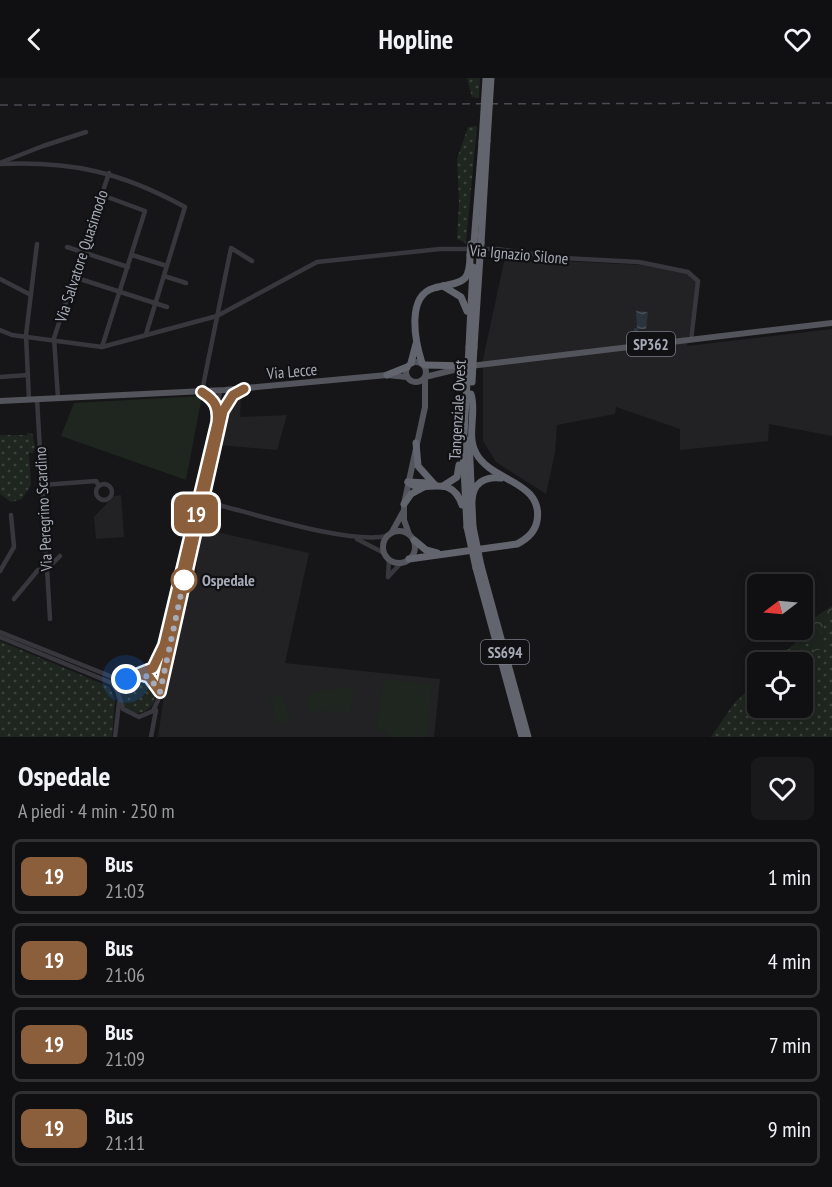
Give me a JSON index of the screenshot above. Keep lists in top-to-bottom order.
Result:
{
  "streets": {
    "highway": ["Tangenziale Ovest", "SS694"],
    "main road": ["SP362", "Via Lecce"],
    "street": ["Via Ignazio Silone", "Via Salvatore Quasimodo", "Via Peregrino Scardino"]
  },
  "crossings": [
    ["Via Ignazio Silone", "SP362"],
    ["Via Lecce", "Via Peregrino Scardino"]
  ],
  "places": ["Ospedale"],
  "lines": ["bus line 19"],
  "north": "left",
  "page": {
    "header": "Hopline",
    "on_map": "19",
    "heading": ["Ospedale", "A piedi · 4 min · 250 m"],
    "list": [
      {
        "mark": "19",
        "name": "Bus",
        "note": "21:03",
        "value": "1 min"
      },
      {
        "mark": "19",
        "name": "Bus",
        "note": "21:06",
        "value": "4 min"
      },
      {
        "mark": "19",
        "name": "Bus",
        "note": "21:09",
        "value": "7 min"
      },
      {
        "mark": "19",
        "name": "Bus",
        "note": "21:11",
        "value": "9 min"
      }
    ]
  }
}
